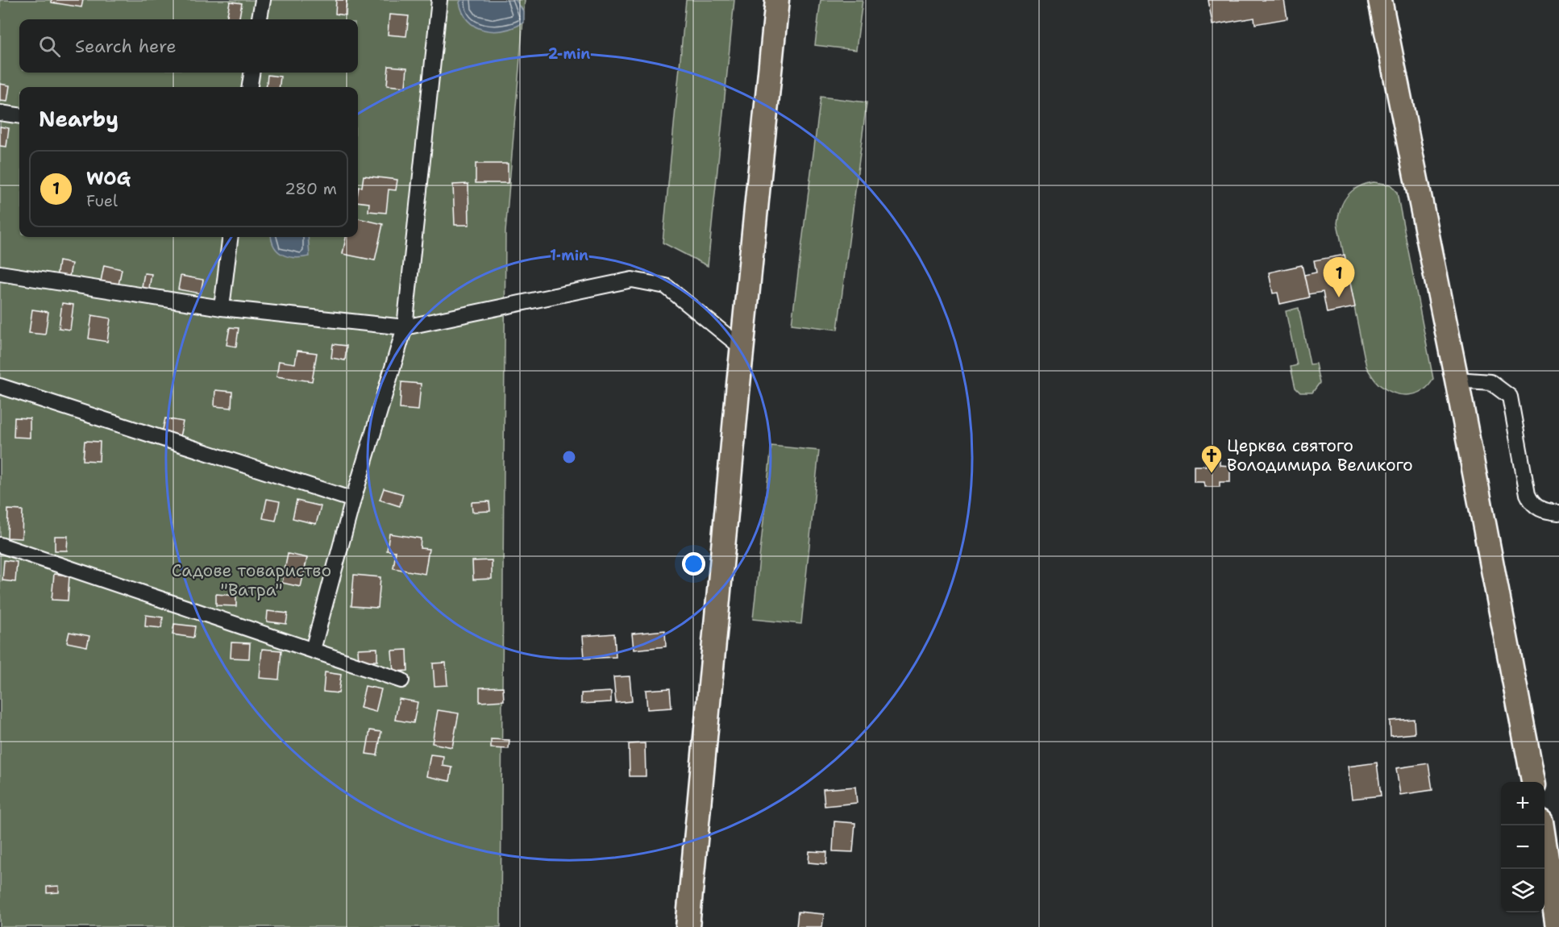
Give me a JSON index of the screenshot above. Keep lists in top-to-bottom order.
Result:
{
  "parks": ["Садове товариство \"Ватра\""],
  "places": {
    "church": ["Церква святого Володимира Великого"]
  },
  "page": {
    "search": "Search here",
    "heading": "Nearby",
    "list": [
      {
        "mark": "1",
        "name": "WOG",
        "note": "Fuel",
        "value": "280 m"
      }
    ],
    "pins": "1",
    "map_buttons": ["+", "−"]
  },
  "rings": ["2 min", "1 min"]
}
